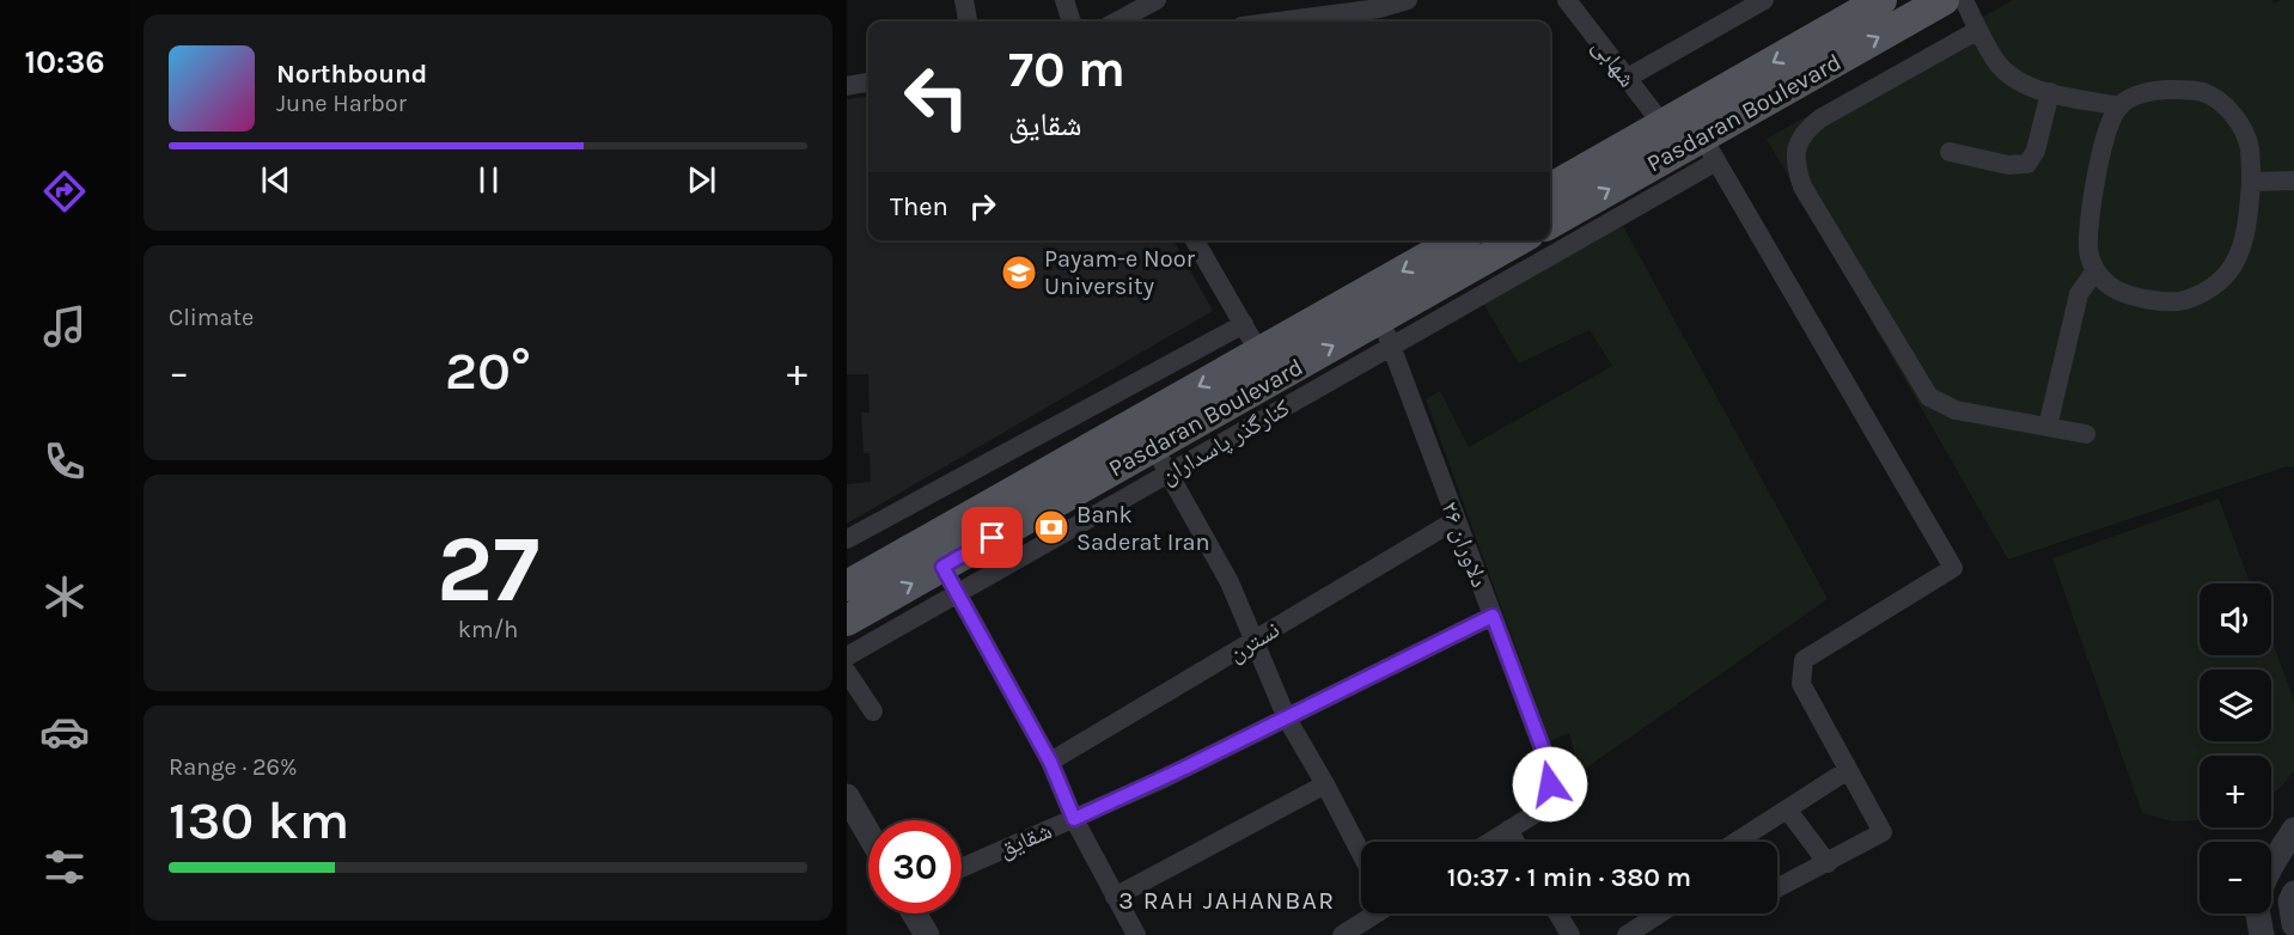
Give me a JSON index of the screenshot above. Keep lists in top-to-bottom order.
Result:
{
  "streets": {
    "main road": ["Pasdaran Boulevard"],
    "street": [
      "شهابی",
      "کنارگذر پاسداران",
      "دلاوران ۲۶",
      "نسترن",
      "شقایق"
    ]
  },
  "crossings": [
    ["شهابی", "Pasdaran Boulevard"],
    ["Pasdaran Boulevard", "کنارگذر پاسداران"],
    ["Pasdaran Boulevard", "دلاوران ۲۶"],
    ["کنارگذر پاسداران", "دلاوران ۲۶"],
    ["دلاوران ۲۶", "نسترن"],
    ["دلاوران ۲۶", "شقایق"]
  ],
  "districts": ["3 RAH JAHANBAR"],
  "places": {
    "school or university": ["Payam-e Noor University"],
    "bank": ["Bank Saderat Iran"]
  },
  "page": {
    "tabs": "10:36",
    "turn": ["70 m", "شقایق"],
    "song": ["Northbound", "June Harbor"],
    "then": "Then",
    "tile": [
      "Climate",
      ["27", "km/h"],
      ["Range · 26%", "130 km"]
    ],
    "heat": ["−", "20°", "+"],
    "map_buttons": ["+", "−"],
    "limit": "30",
    "trip": "10:37 · 1 min · 380 m"
  }
}
